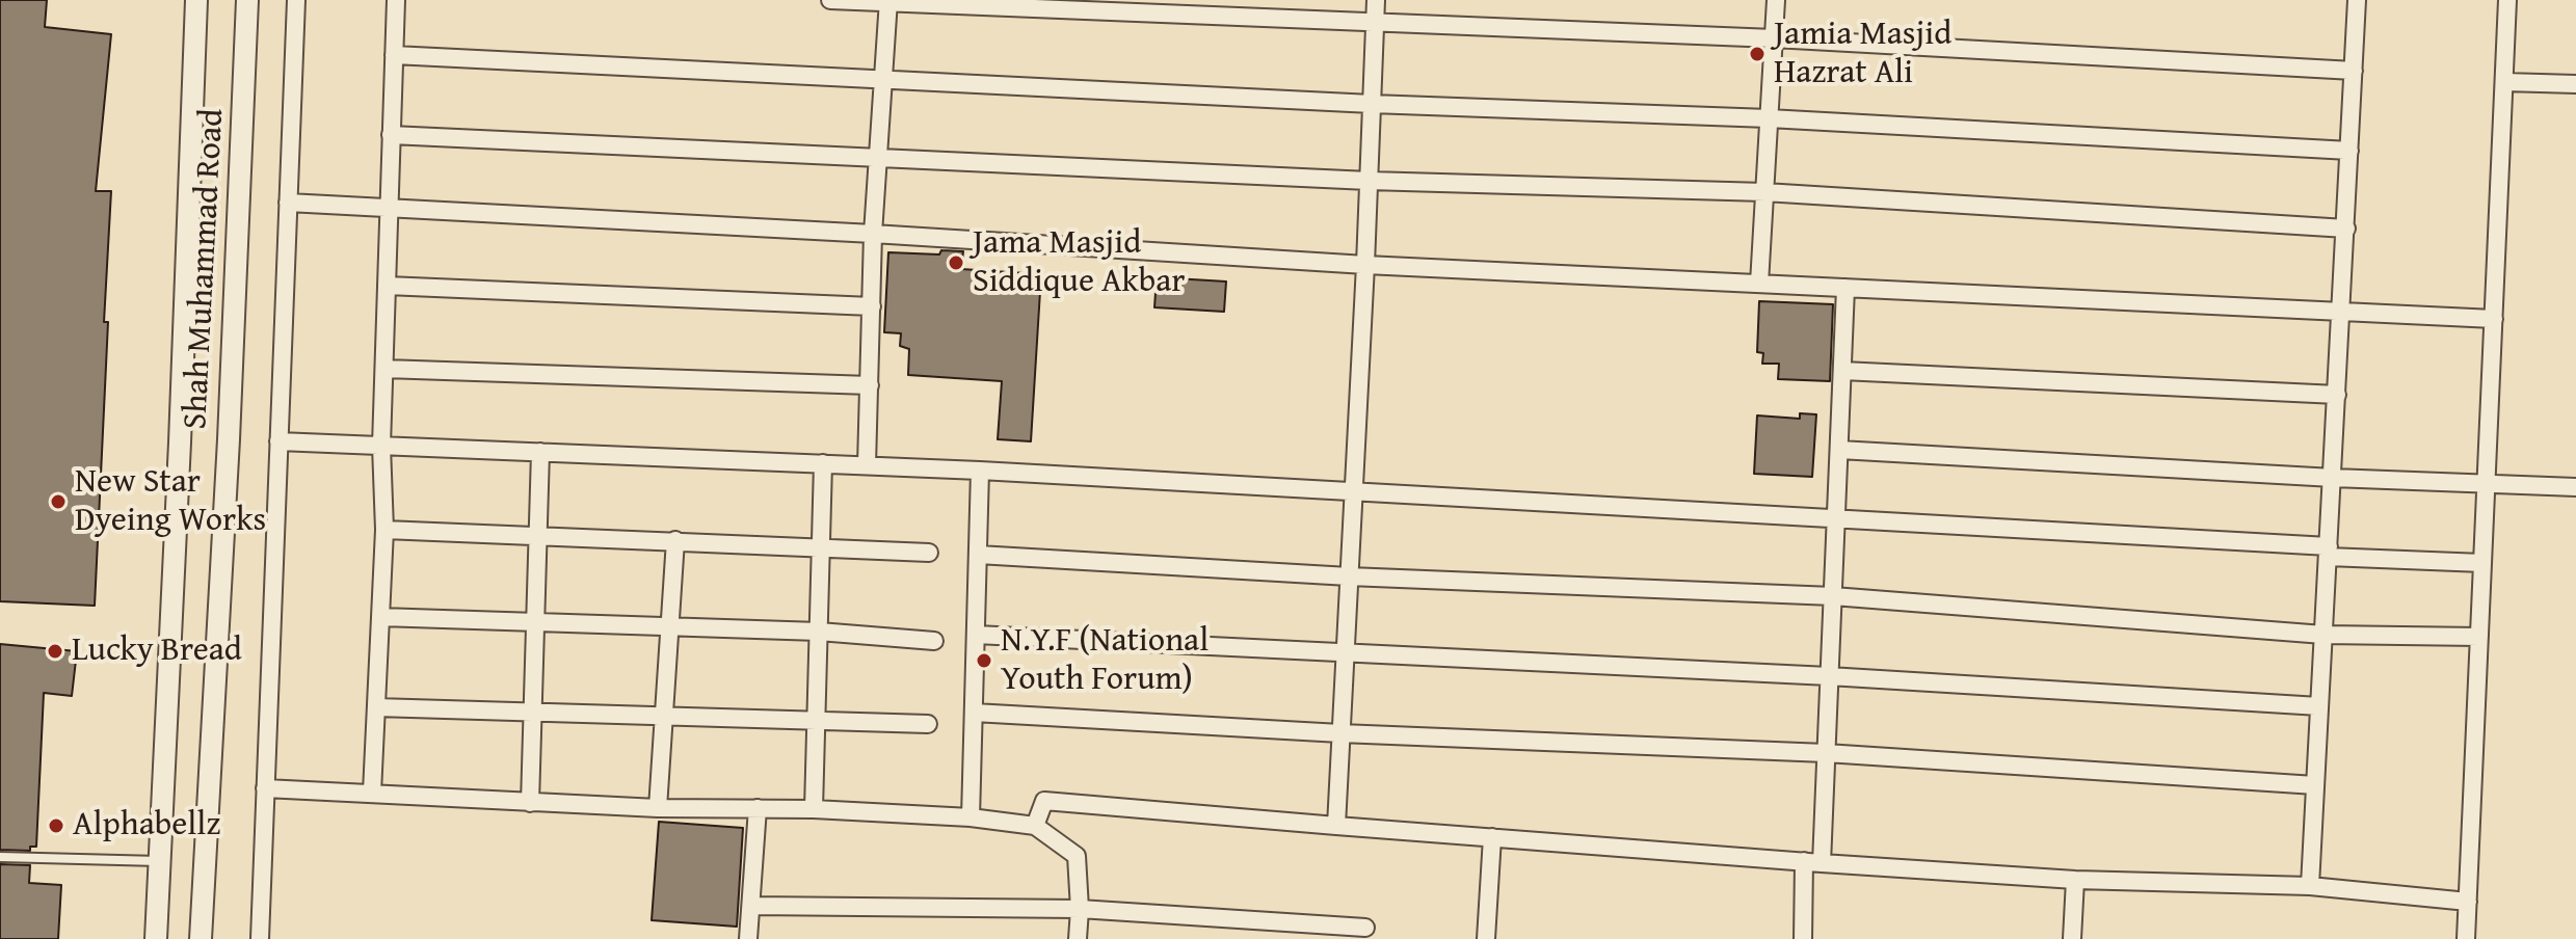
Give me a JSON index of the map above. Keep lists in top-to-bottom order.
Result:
{
  "streets": {
    "street": ["Shah Muhammad Road"]
  },
  "places": [
    "Jamia Masjid Hazrat Ali",
    "Jama Masjid Siddique Akbar",
    "New Star Dyeing Works",
    "Lucky Bread",
    "N.Y.F (National Youth Forum)",
    "Alphabellz"
  ]
}
